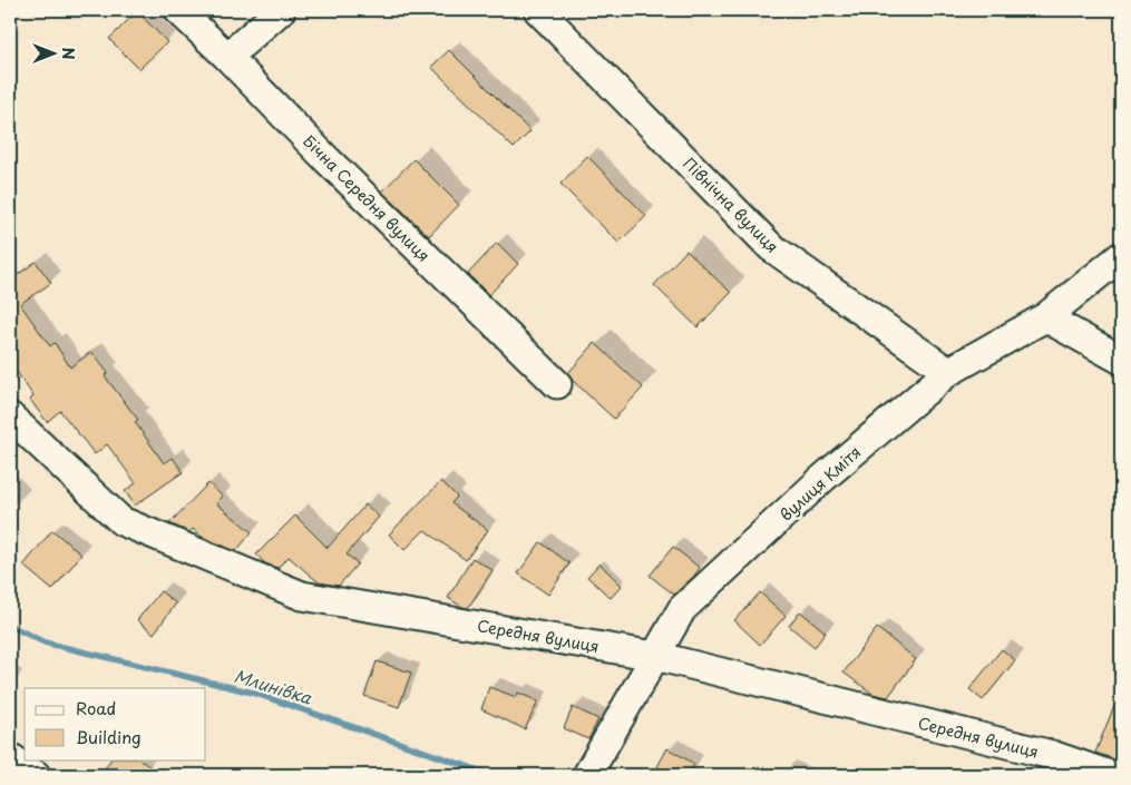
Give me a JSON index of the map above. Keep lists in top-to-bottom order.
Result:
{
  "streets": {
    "street": [
      "Бічна Середня вулиця",
      "Північна вулиця",
      "вулиця Кмітя",
      "Середня вулиця"
    ]
  },
  "crossings": [
    ["Північна вулиця", "вулиця Кмітя"],
    ["вулиця Кмітя", "Середня вулиця"]
  ],
  "water": ["Млинівка"],
  "legend": ["Road", "Building"],
  "north": "right"
}
